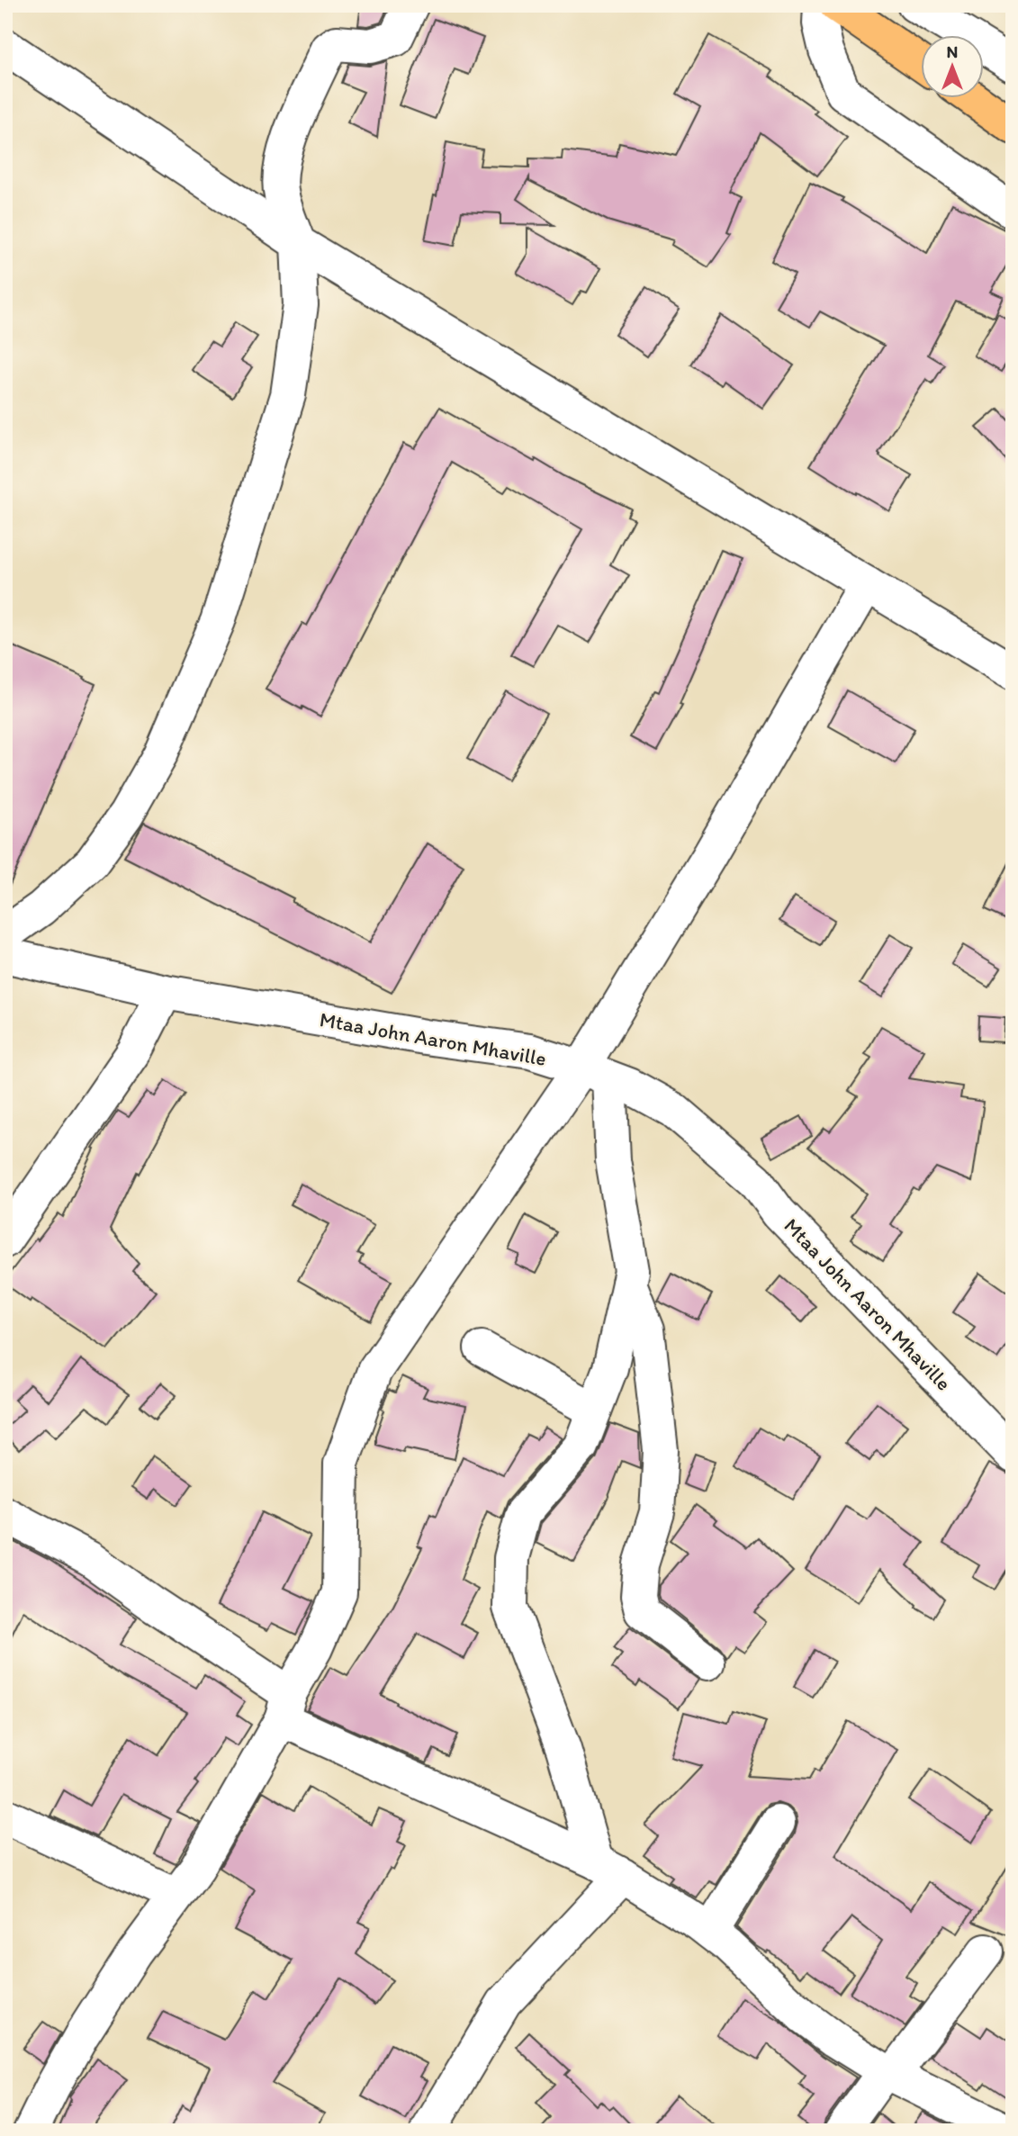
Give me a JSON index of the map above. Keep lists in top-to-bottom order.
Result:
{
  "streets": {
    "street": ["Mtaa John Aaron Mhaville"]
  },
  "north": "top"
}
